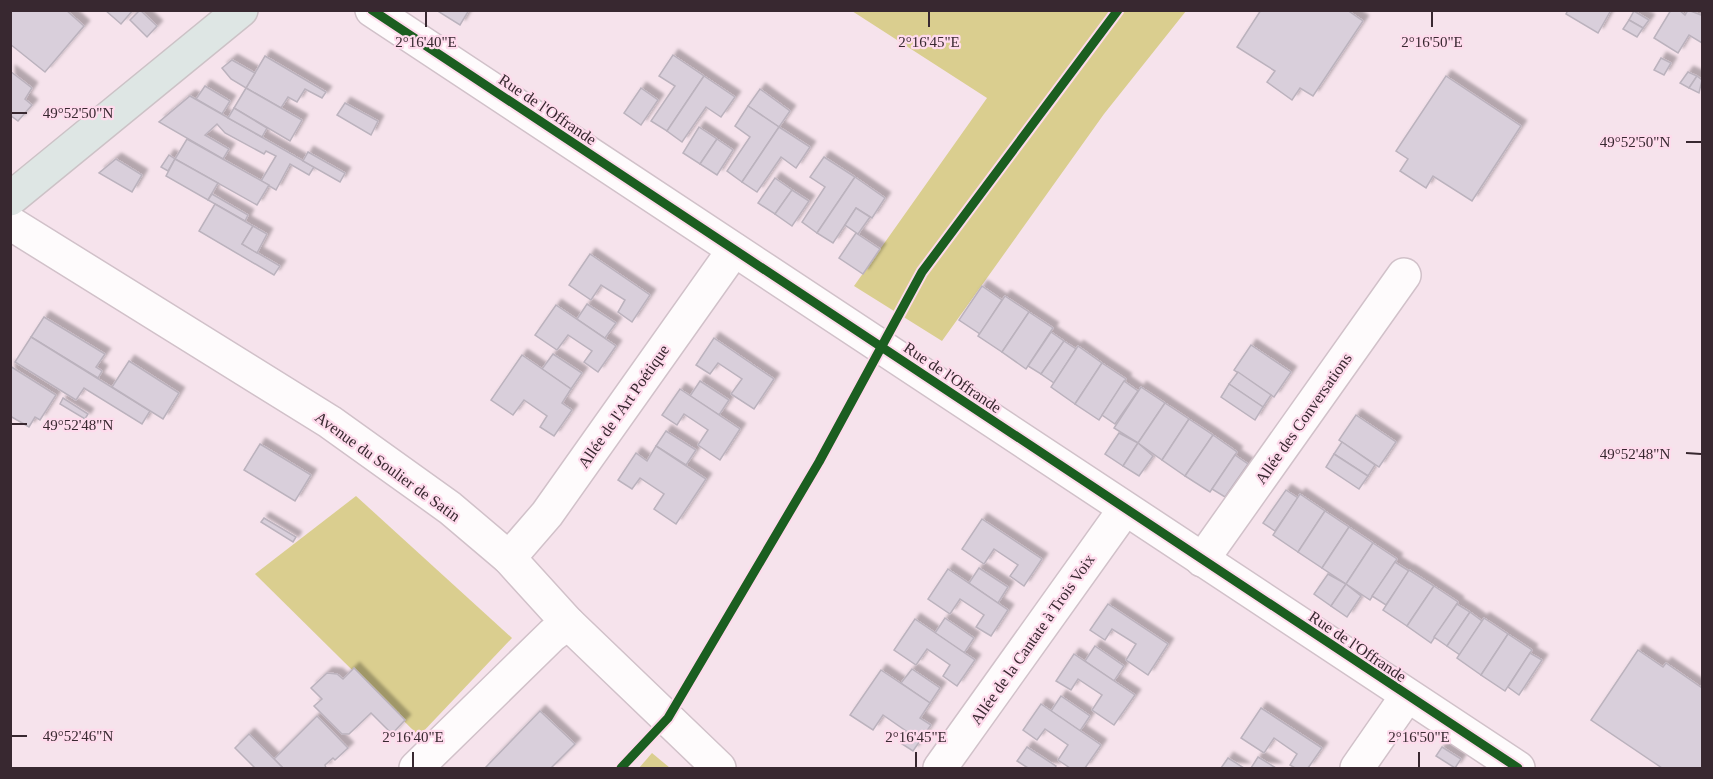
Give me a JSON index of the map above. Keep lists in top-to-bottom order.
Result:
{
  "streets": {
    "street": [
      "Rue de l'Offrande",
      "Allée de l'Art Poétique",
      "Allée des Conversations",
      "Avenue du Soulier de Satin",
      "Allée de la Cantate à Trois Voix"
    ]
  },
  "crossings": [
    ["Rue de l'Offrande", "Allée de l'Art Poétique"],
    ["Rue de l'Offrande", "Allée des Conversations"],
    ["Rue de l'Offrande", "Allée de la Cantate à Trois Voix"],
    ["Allée de l'Art Poétique", "Avenue du Soulier de Satin"]
  ],
  "coordinates": [
    "2°16'40\"E",
    "2°16'45\"E",
    "2°16'50\"E",
    "49°52'50\"N",
    "49°52'48\"N",
    "49°52'46\"N"
  ]
}
